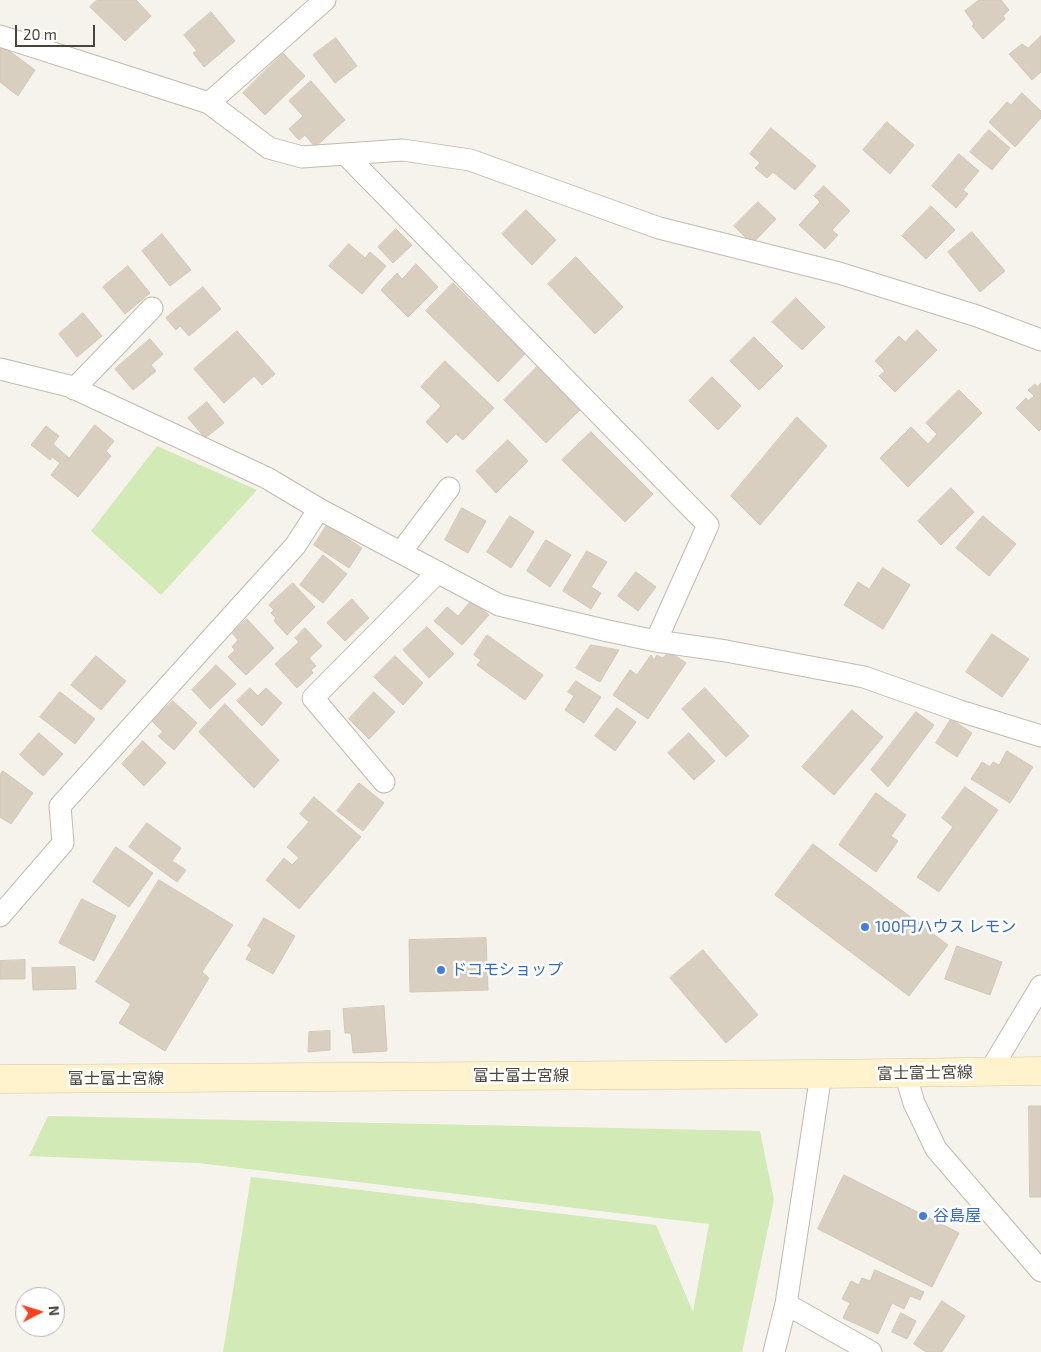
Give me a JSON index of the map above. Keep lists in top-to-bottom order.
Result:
{
  "streets": {
    "main road": ["富士富士宮線"]
  },
  "places": ["100円ハウス レモン", "ドコモショップ", "谷島屋"],
  "scale_bar": "20 m",
  "north": "right"
}
